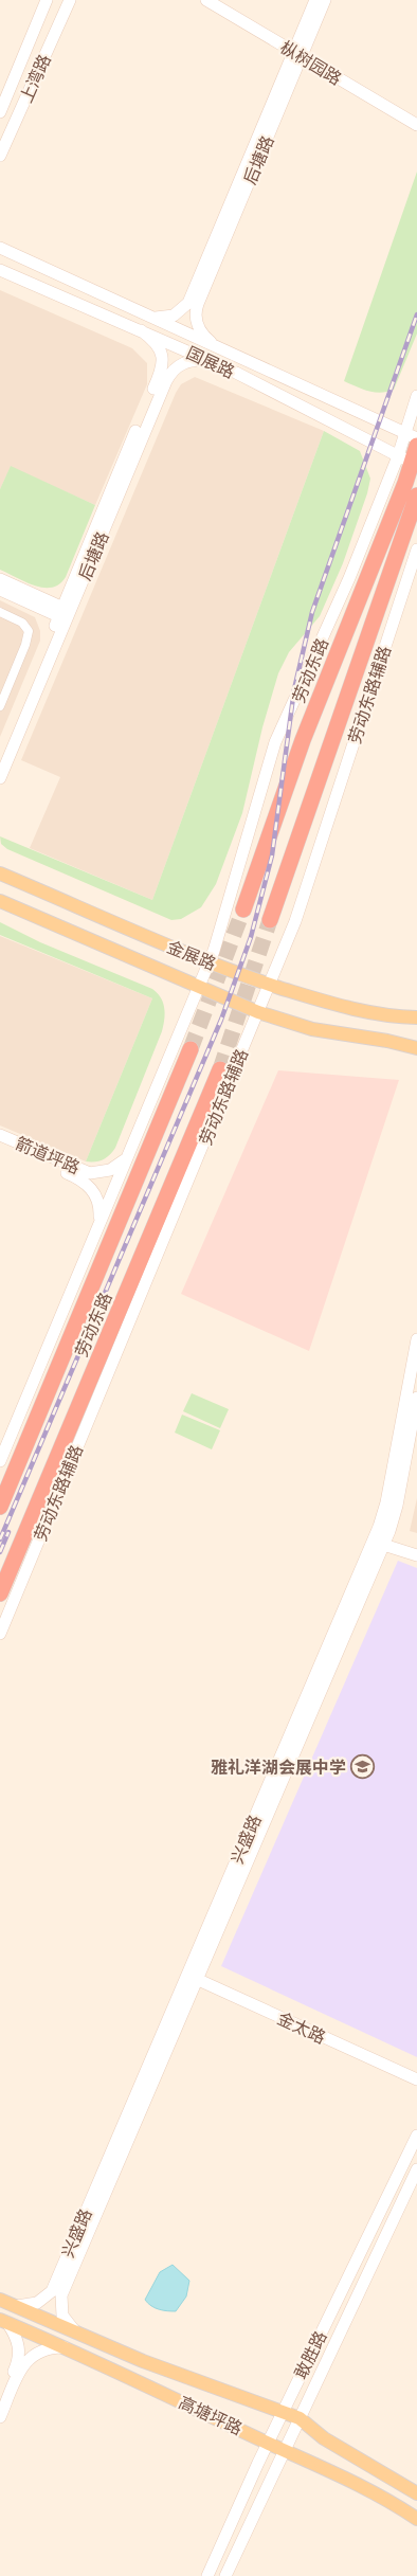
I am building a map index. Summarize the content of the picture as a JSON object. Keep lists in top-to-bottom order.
{
  "streets": {
    "highway": ["劳动东路"],
    "main road": ["金展路", "高塘坪路"],
    "street": [
      "枞树园路",
      "上湾路",
      "后塘路",
      "国展路",
      "劳动东路辅路",
      "箭道坪路",
      "兴盛路",
      "金太路",
      "敢胜路"
    ]
  },
  "crossings": [
    ["枞树园路", "后塘路"],
    ["后塘路", "国展路"],
    ["国展路", "劳动东路"],
    ["劳动东路辅路", "金展路"],
    ["兴盛路", "金太路"],
    ["兴盛路", "高塘坪路"],
    ["敢胜路", "高塘坪路"]
  ],
  "places": {
    "school or university": ["雅礼洋湖会展中学"]
  }
}
